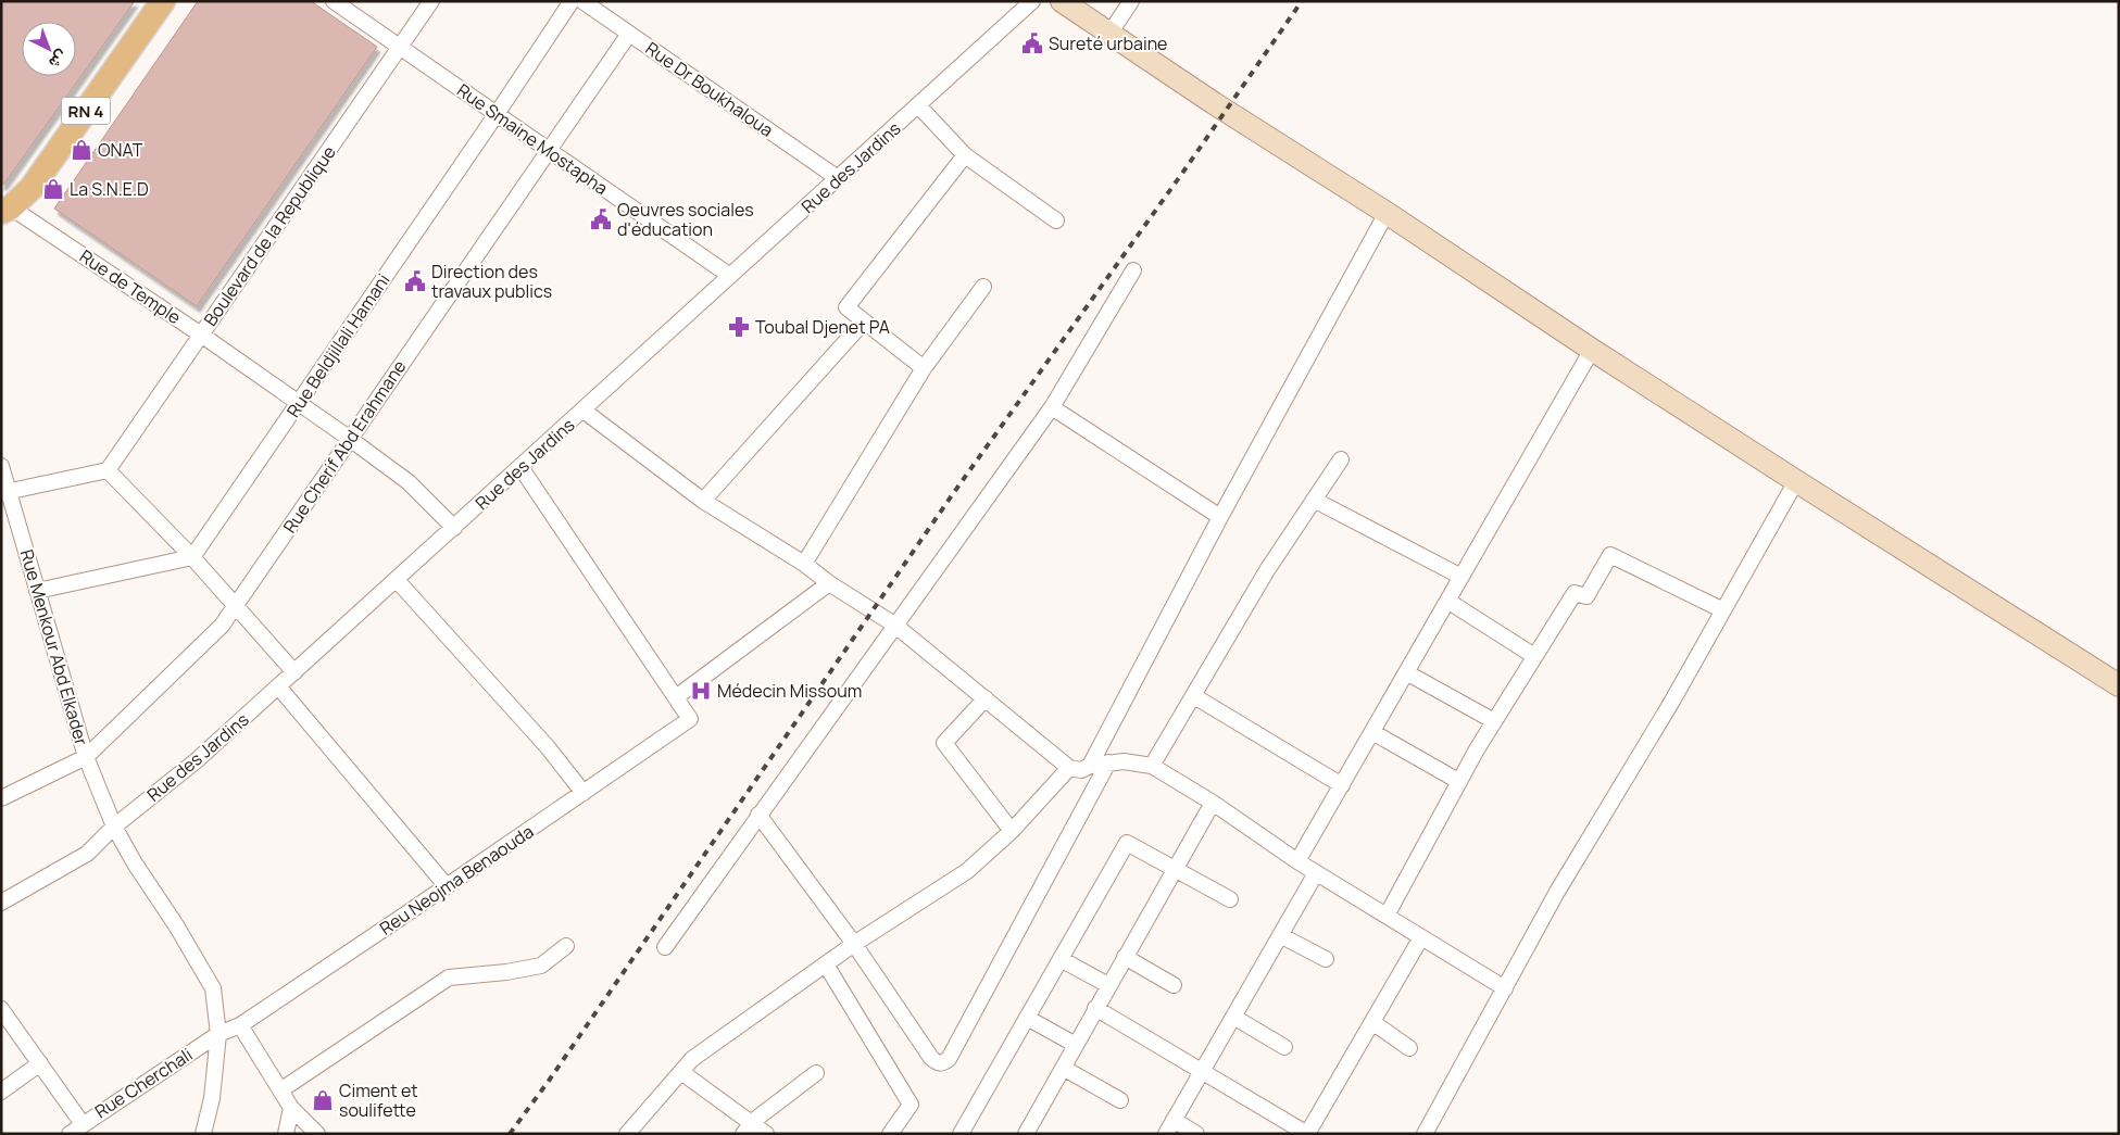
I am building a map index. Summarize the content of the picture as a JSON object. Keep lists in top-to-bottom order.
{
  "streets": {
    "main road": ["RN 4"],
    "street": [
      "Rue Dr Boukhaloua",
      "Rue Smaine Mostapha",
      "Rue des Jardins",
      "Boulevard de la Republique",
      "Rue de Temple",
      "Rue Beldjillali Hamani",
      "Rue Cherif Abd Erahmane",
      "Rue Menkour Abd Elkader",
      "Reu Neojma Benaouda",
      "Rue Cherchali"
    ]
  },
  "crossings": [
    ["Rue Dr Boukhaloua", "Rue des Jardins"],
    ["Rue Dr Boukhaloua", "Rue Cherif Abd Erahmane"],
    ["RN 4", "Rue de Temple"],
    ["Rue Smaine Mostapha", "Rue des Jardins"],
    ["Rue Smaine Mostapha", "Boulevard de la Republique"],
    ["Rue Smaine Mostapha", "Rue Beldjillali Hamani"],
    ["Rue Smaine Mostapha", "Rue Cherif Abd Erahmane"],
    ["Rue des Jardins", "Rue de Temple"],
    ["Rue des Jardins", "Rue Menkour Abd Elkader"],
    ["Boulevard de la Republique", "Rue de Temple"],
    ["Rue de Temple", "Rue Beldjillali Hamani"],
    ["Rue de Temple", "Rue Cherif Abd Erahmane"],
    ["Rue Cherif Abd Erahmane", "Rue Menkour Abd Elkader"],
    ["Rue Menkour Abd Elkader", "Reu Neojma Benaouda"],
    ["Rue Menkour Abd Elkader", "Rue Cherchali"],
    ["Reu Neojma Benaouda", "Rue Cherchali"]
  ],
  "places": {
    "public building": ["Sureté urbaine", "Oeuvres sociales d'éducation", "Direction des travaux publics"],
    "shop": ["ONAT", "La S.N.E.D", "Ciment et soulifette"],
    "pharmacy": ["Toubal Djenet PA"],
    "hospital": ["Médecin Missoum"]
  },
  "north": "bottom right"
}
